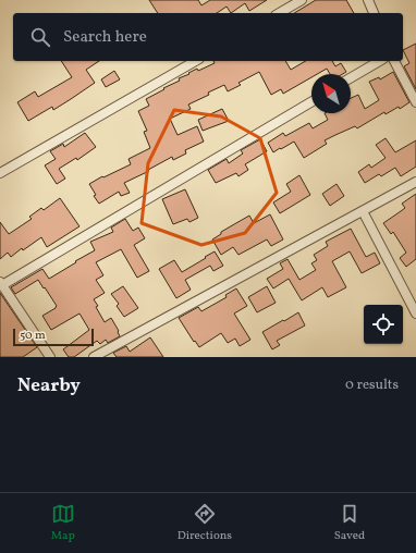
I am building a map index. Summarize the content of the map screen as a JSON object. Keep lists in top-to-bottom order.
{
  "scale_bar": "50 m",
  "north": "top left",
  "page": {
    "search": "Search here",
    "scale": "50 m",
    "heading": ["Nearby", "0 results"],
    "nav": ["Map", "Directions", "Saved"]
  }
}
